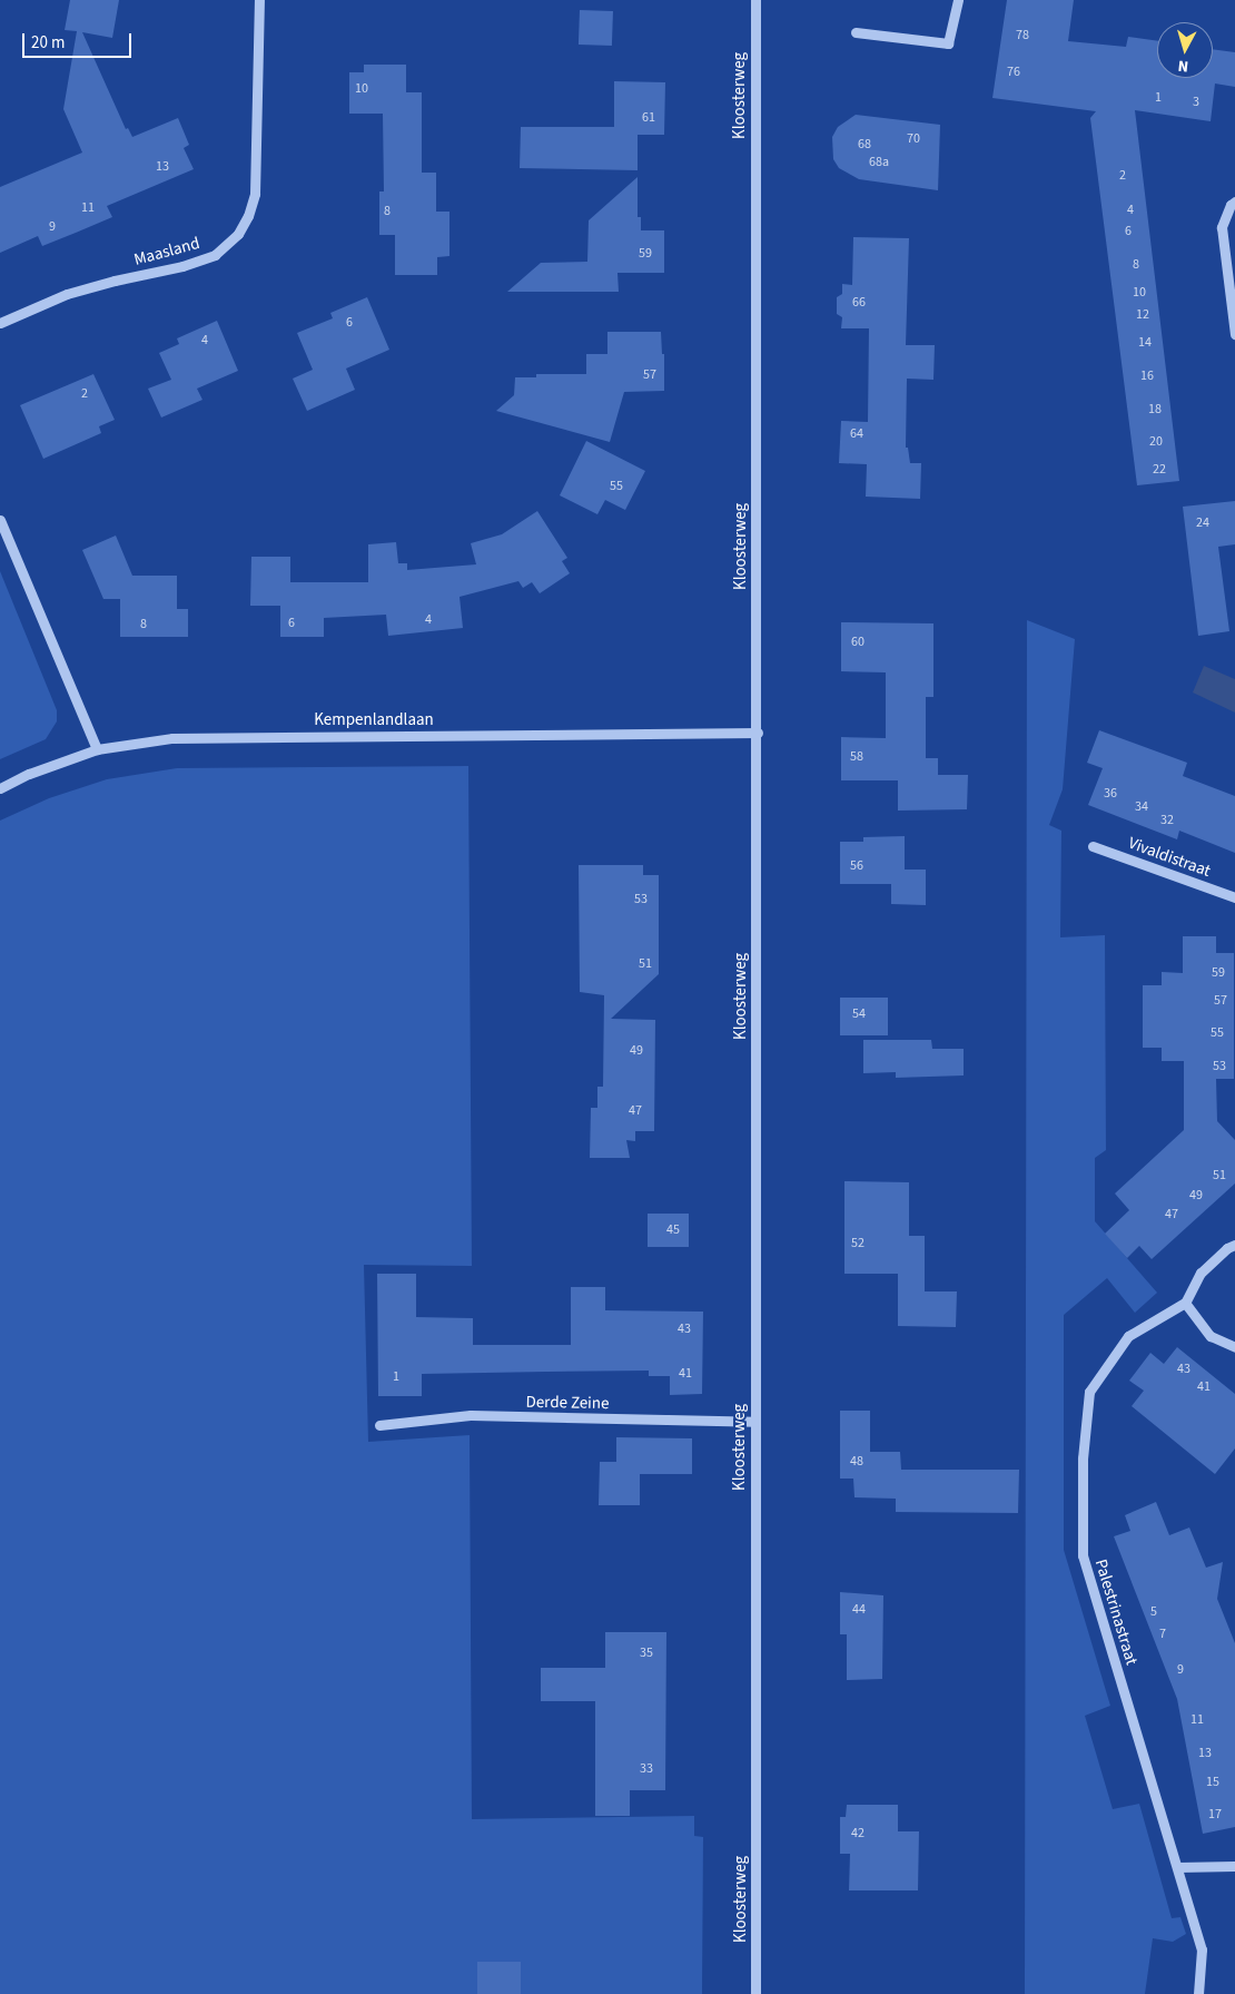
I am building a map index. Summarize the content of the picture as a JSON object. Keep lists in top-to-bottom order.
{
  "streets": {
    "street": [
      "Kloosterweg",
      "Maasland",
      "Kempenlandlaan",
      "Vivaldistraat",
      "Derde Zeine",
      "Palestrinastraat"
    ]
  },
  "crossings": [
    ["Kloosterweg", "Kempenlandlaan"],
    ["Kloosterweg", "Derde Zeine"]
  ],
  "house_numbers": [
    "78",
    "76",
    "10",
    "1",
    "3",
    "61",
    "70",
    "68",
    "68a",
    "13",
    "2",
    "11",
    "4",
    "8",
    "9",
    "6",
    "59",
    "8",
    "10",
    "66",
    "12",
    "6",
    "4",
    "14",
    "57",
    "16",
    "2",
    "18",
    "64",
    "20",
    "22",
    "55",
    "24",
    "4",
    "6",
    "8",
    "60",
    "58",
    "36",
    "34",
    "32",
    "56",
    "53",
    "51",
    "59",
    "57",
    "54",
    "55",
    "49",
    "53",
    "47",
    "51",
    "49",
    "47",
    "45",
    "52",
    "43",
    "43",
    "41",
    "1",
    "41",
    "48",
    "44",
    "5",
    "7",
    "35",
    "9",
    "11",
    "13",
    "33",
    "15",
    "17",
    "42"
  ],
  "scale_bar": "20 m",
  "north": "bottom"
}
